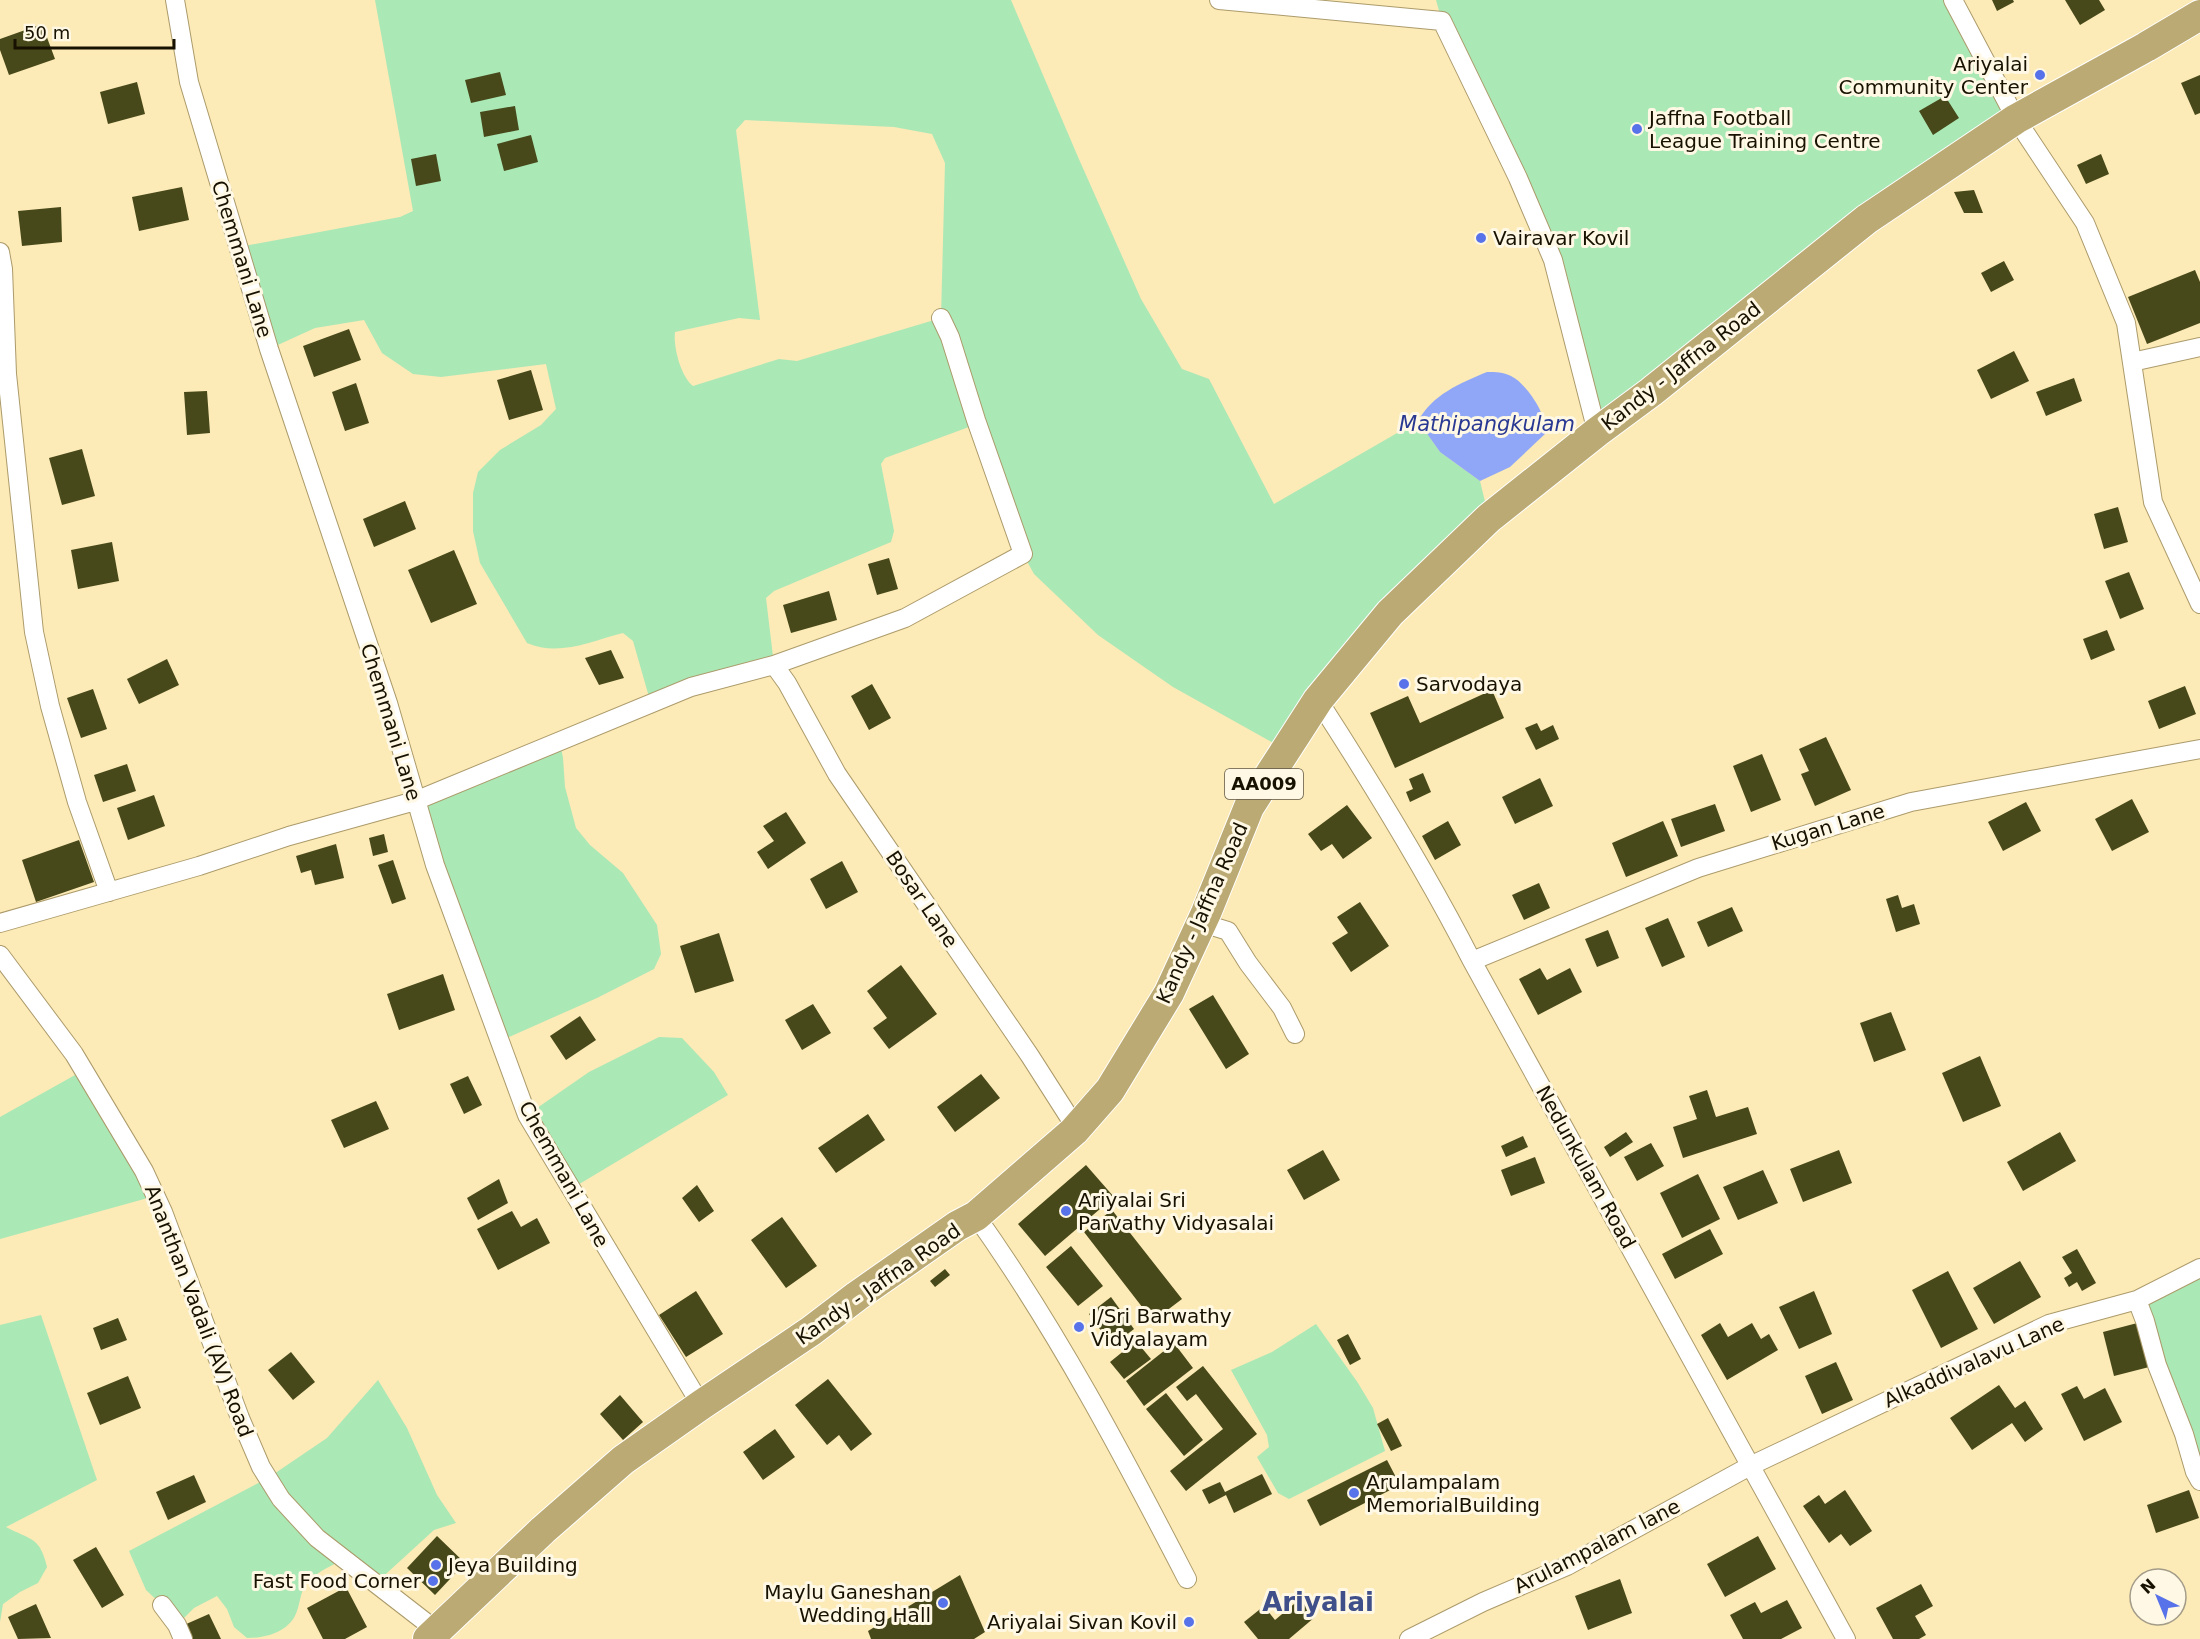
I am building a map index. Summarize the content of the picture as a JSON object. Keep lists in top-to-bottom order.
{
  "streets": {
    "highway": ["Kandy - Jaffna Road", "AA009"],
    "street": [
      "Chemmani Lane",
      "Kugan Lane",
      "Bosar Lane",
      "Nedunkulam Road",
      "Ananthan Vadali (AV) Road",
      "Alkaddivalavu Lane",
      "Arulampalam lane"
    ]
  },
  "crossings": [
    ["Chemmani Lane", "Kandy - Jaffna Road"],
    ["Kandy - Jaffna Road", "Bosar Lane"],
    ["Kandy - Jaffna Road", "Nedunkulam Road"],
    ["Kandy - Jaffna Road", "Ananthan Vadali (AV) Road"],
    ["Kugan Lane", "Nedunkulam Road"],
    ["Nedunkulam Road", "Alkaddivalavu Lane"],
    ["Nedunkulam Road", "Arulampalam lane"],
    ["Alkaddivalavu Lane", "Arulampalam lane"]
  ],
  "districts": ["Ariyalai"],
  "water": ["Mathipangkulam"],
  "places": [
    "Ariyalai Community Center",
    "Jaffna Football League Training Centre",
    "Vairavar Kovil",
    "Sarvodaya",
    "Ariyalai Sri Parvathy Vidyasalai",
    "J/Sri Barwathy Vidyalayam",
    "Arulampalam MemorialBuilding",
    "Jeya Building",
    "Fast Food Corner",
    "Maylu Ganeshan Wedding Hall",
    "Ariyalai Sivan Kovil"
  ],
  "scale_bar": "50 m",
  "north": "top left"
}
